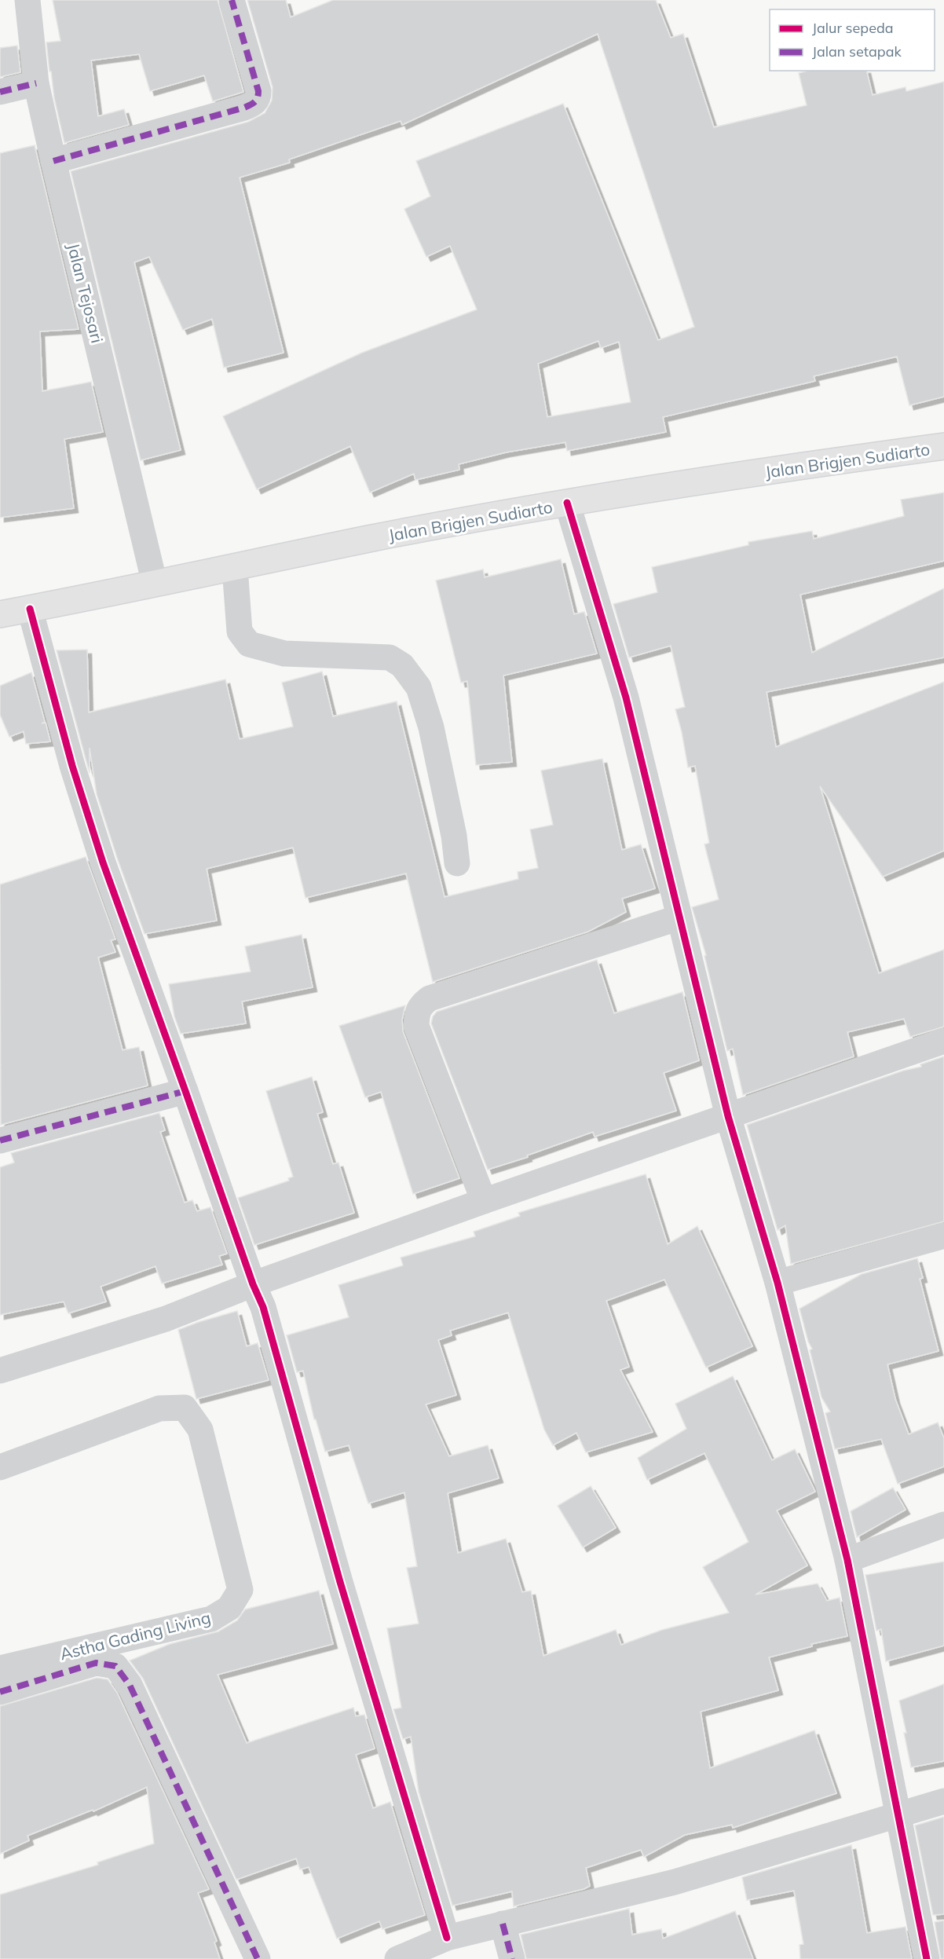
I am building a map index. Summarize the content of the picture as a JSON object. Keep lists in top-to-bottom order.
{
  "streets": {
    "main road": ["Jalan Brigjen Sudiarto"],
    "street": ["Jalan Tejosari", "Astha Gading Living"]
  },
  "crossings": [
    ["Jalan Tejosari", "Jalan Brigjen Sudiarto"]
  ],
  "legend": ["Jalur sepeda", "Jalan setapak"]
}
